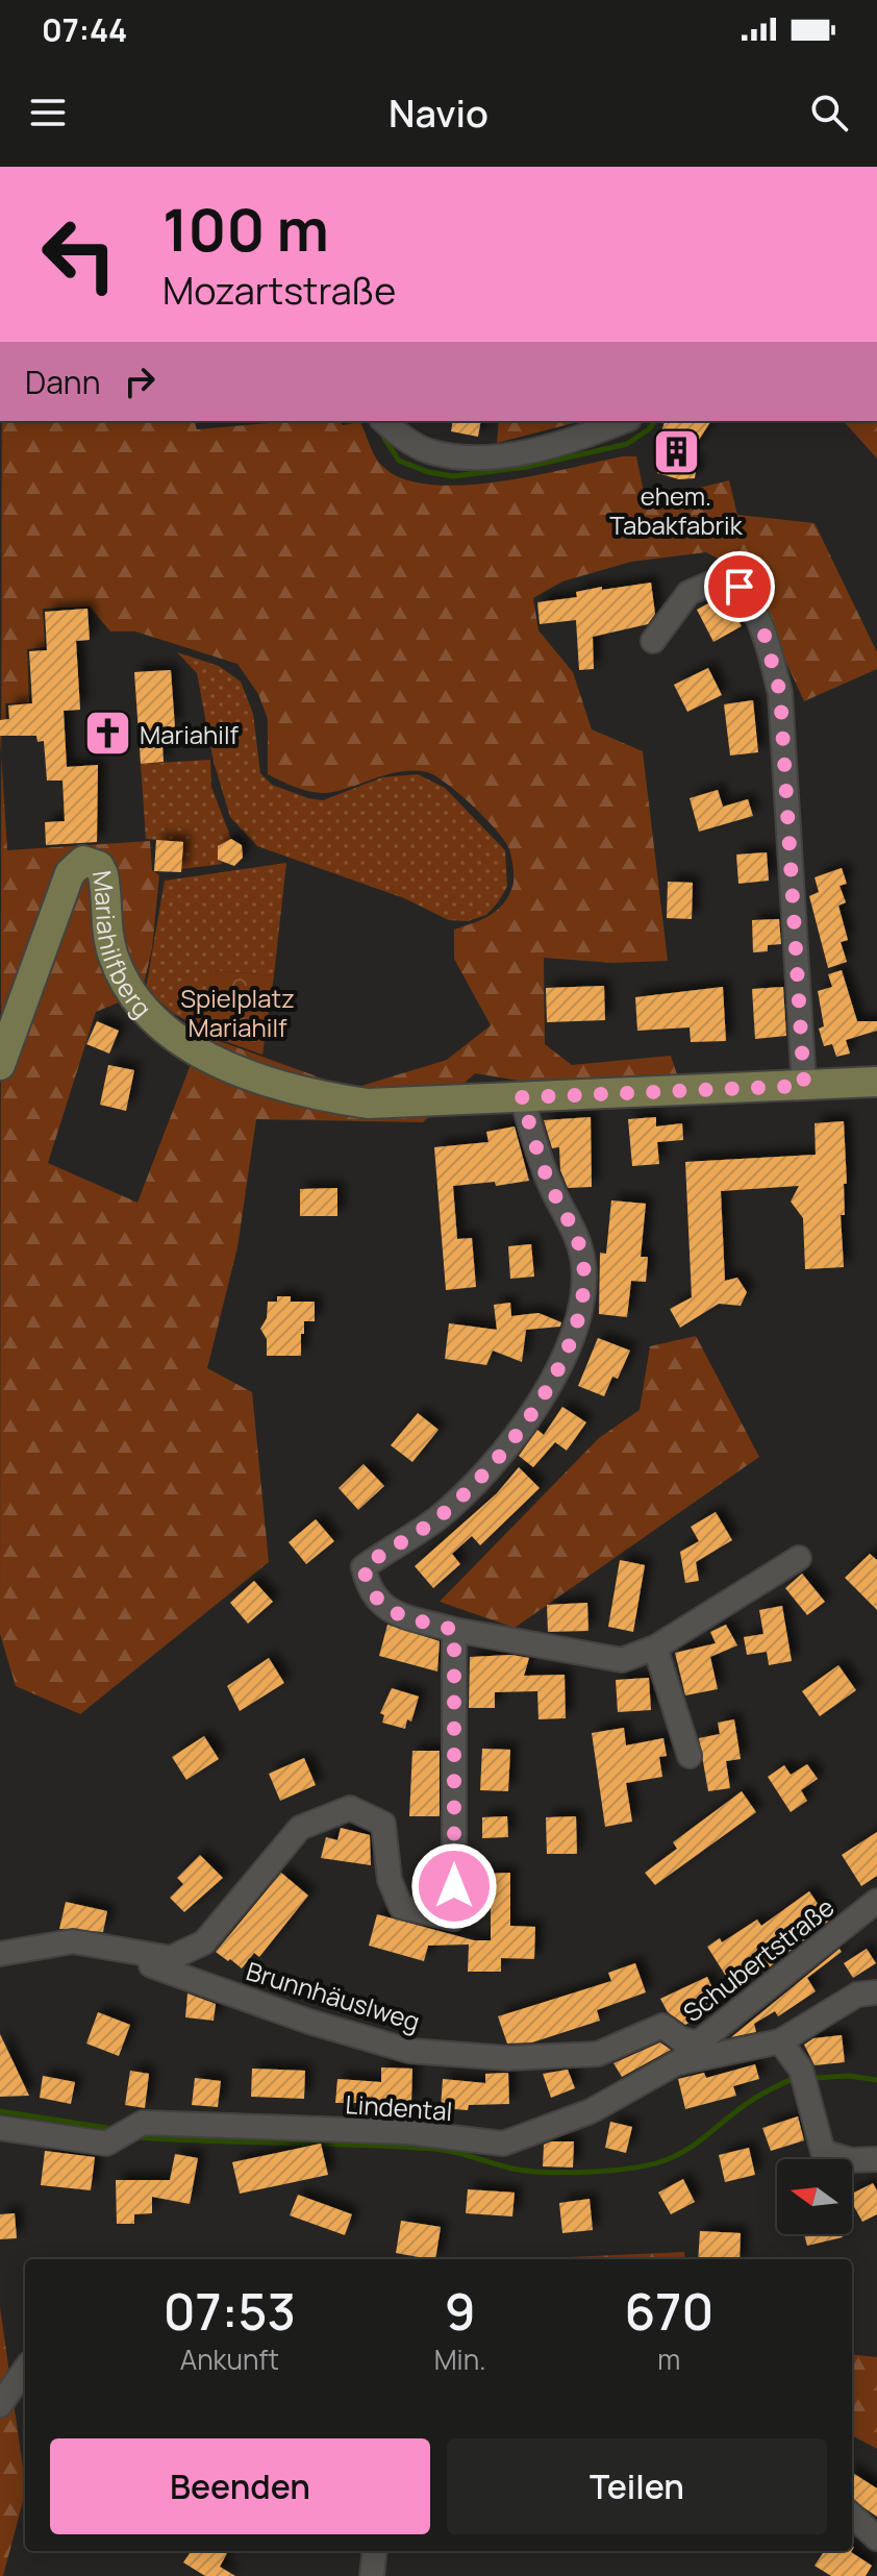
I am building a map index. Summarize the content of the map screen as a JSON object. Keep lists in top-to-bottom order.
{
  "streets": {
    "main road": ["Mariahilfberg"],
    "street": ["Schubertstraße", "Brunnhäuslweg", "Lindental"]
  },
  "crossings": [
    ["Schubertstraße", "Brunnhäuslweg"],
    ["Schubertstraße", "Lindental"]
  ],
  "parks": ["Spielplatz Mariahilf"],
  "places": {
    "building": ["ehem. Tabakfabrik"],
    "church": ["Mariahilf"]
  },
  "north": "left",
  "page": {
    "status": "07:44",
    "header": "Navio",
    "turn": ["100 m", "Mozartstraße"],
    "then": "Dann",
    "eta": [
      "07:53",
      "Ankunft",
      "9",
      "Min.",
      "670",
      "m"
    ],
    "buttons": ["Beenden", "Teilen"]
  }
}
